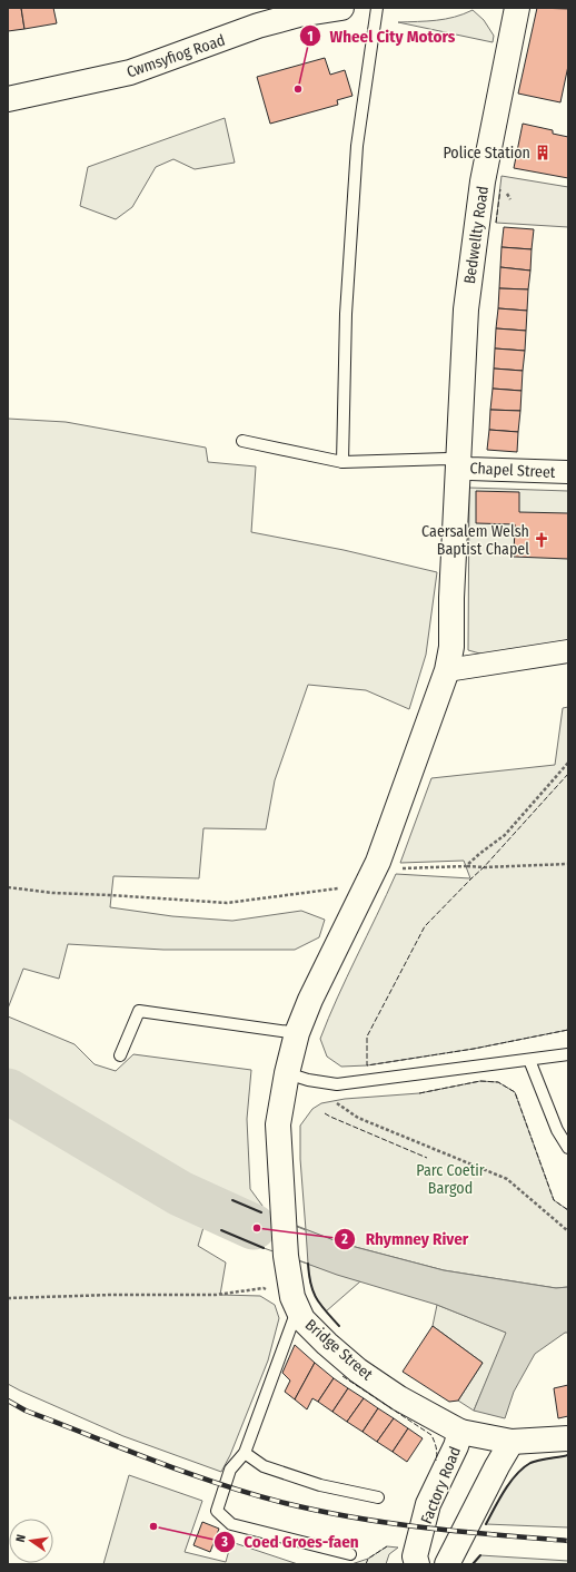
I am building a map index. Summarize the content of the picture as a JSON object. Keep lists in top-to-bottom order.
{
  "streets": {
    "street": [
      "Cwmsyfiog Road",
      "Bedwellty Road",
      "Chapel Street",
      "Bridge Street",
      "Factory Road"
    ]
  },
  "crossings": [
    ["Bedwellty Road", "Chapel Street"],
    ["Bedwellty Road", "Bridge Street"],
    ["Bridge Street", "Factory Road"]
  ],
  "parks": ["Parc Coetir Bargod"],
  "places": {
    "other": ["Wheel City Motors", "Rhymney River", "Coed Groes-faen"],
    "building": ["Police Station"],
    "church": ["Caersalem Welsh Baptist Chapel"]
  },
  "north": "left"
}
